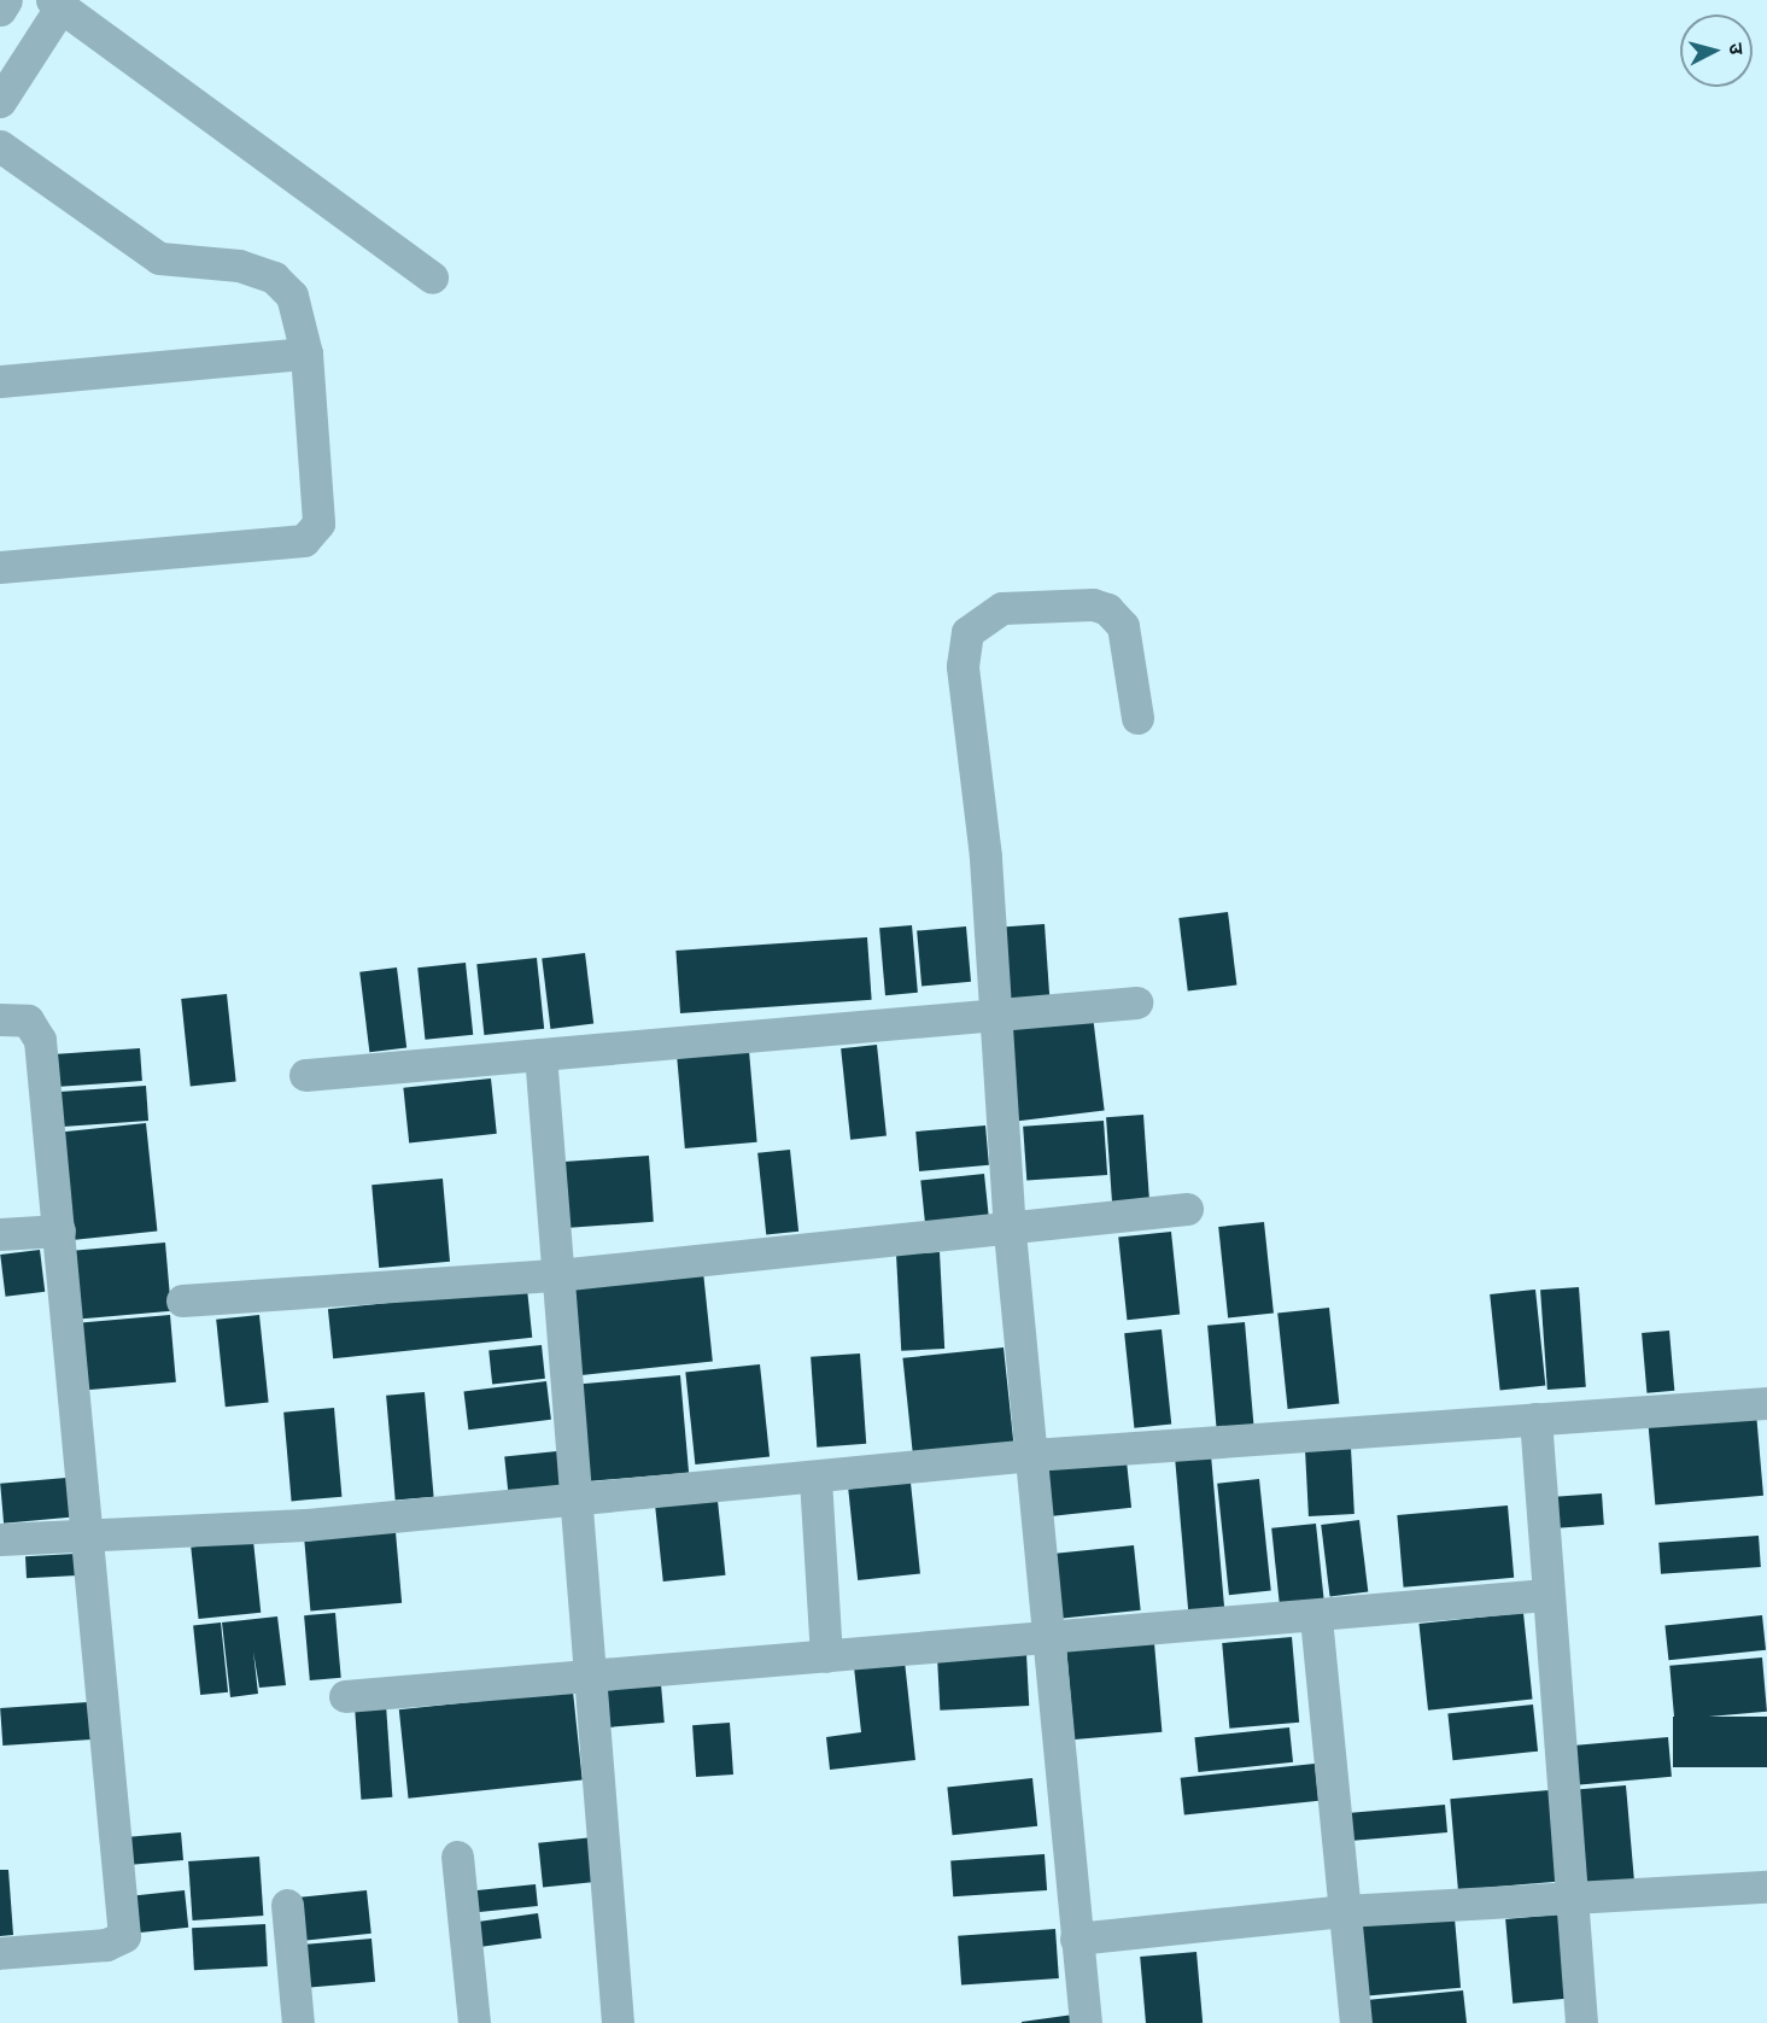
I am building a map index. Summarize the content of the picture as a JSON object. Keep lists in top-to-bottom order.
{
  "north": "right"
}
